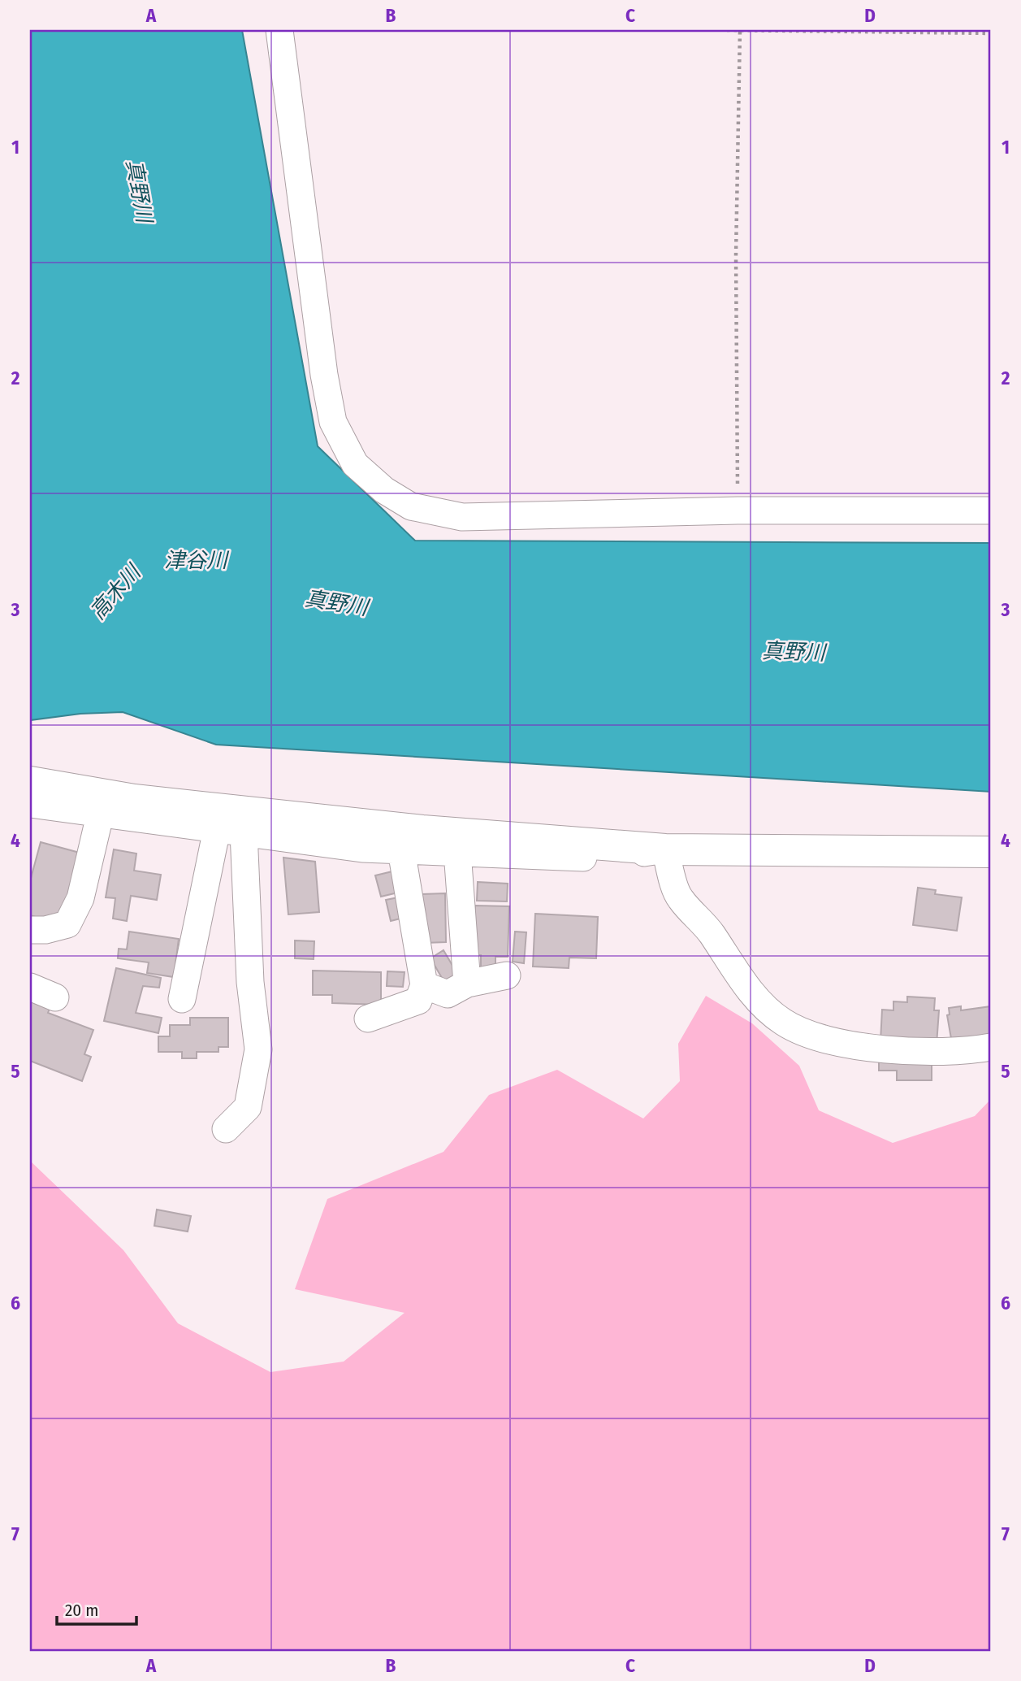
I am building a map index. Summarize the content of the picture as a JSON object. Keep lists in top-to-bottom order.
{
  "water": ["真野川", "津谷川", "高木川"],
  "scale_bar": "20 m",
  "grid": {
    "columns": [
      "A",
      "B",
      "C",
      "D"
    ],
    "rows": [
      "1",
      "2",
      "3",
      "4",
      "5",
      "6",
      "7"
    ]
  }
}
